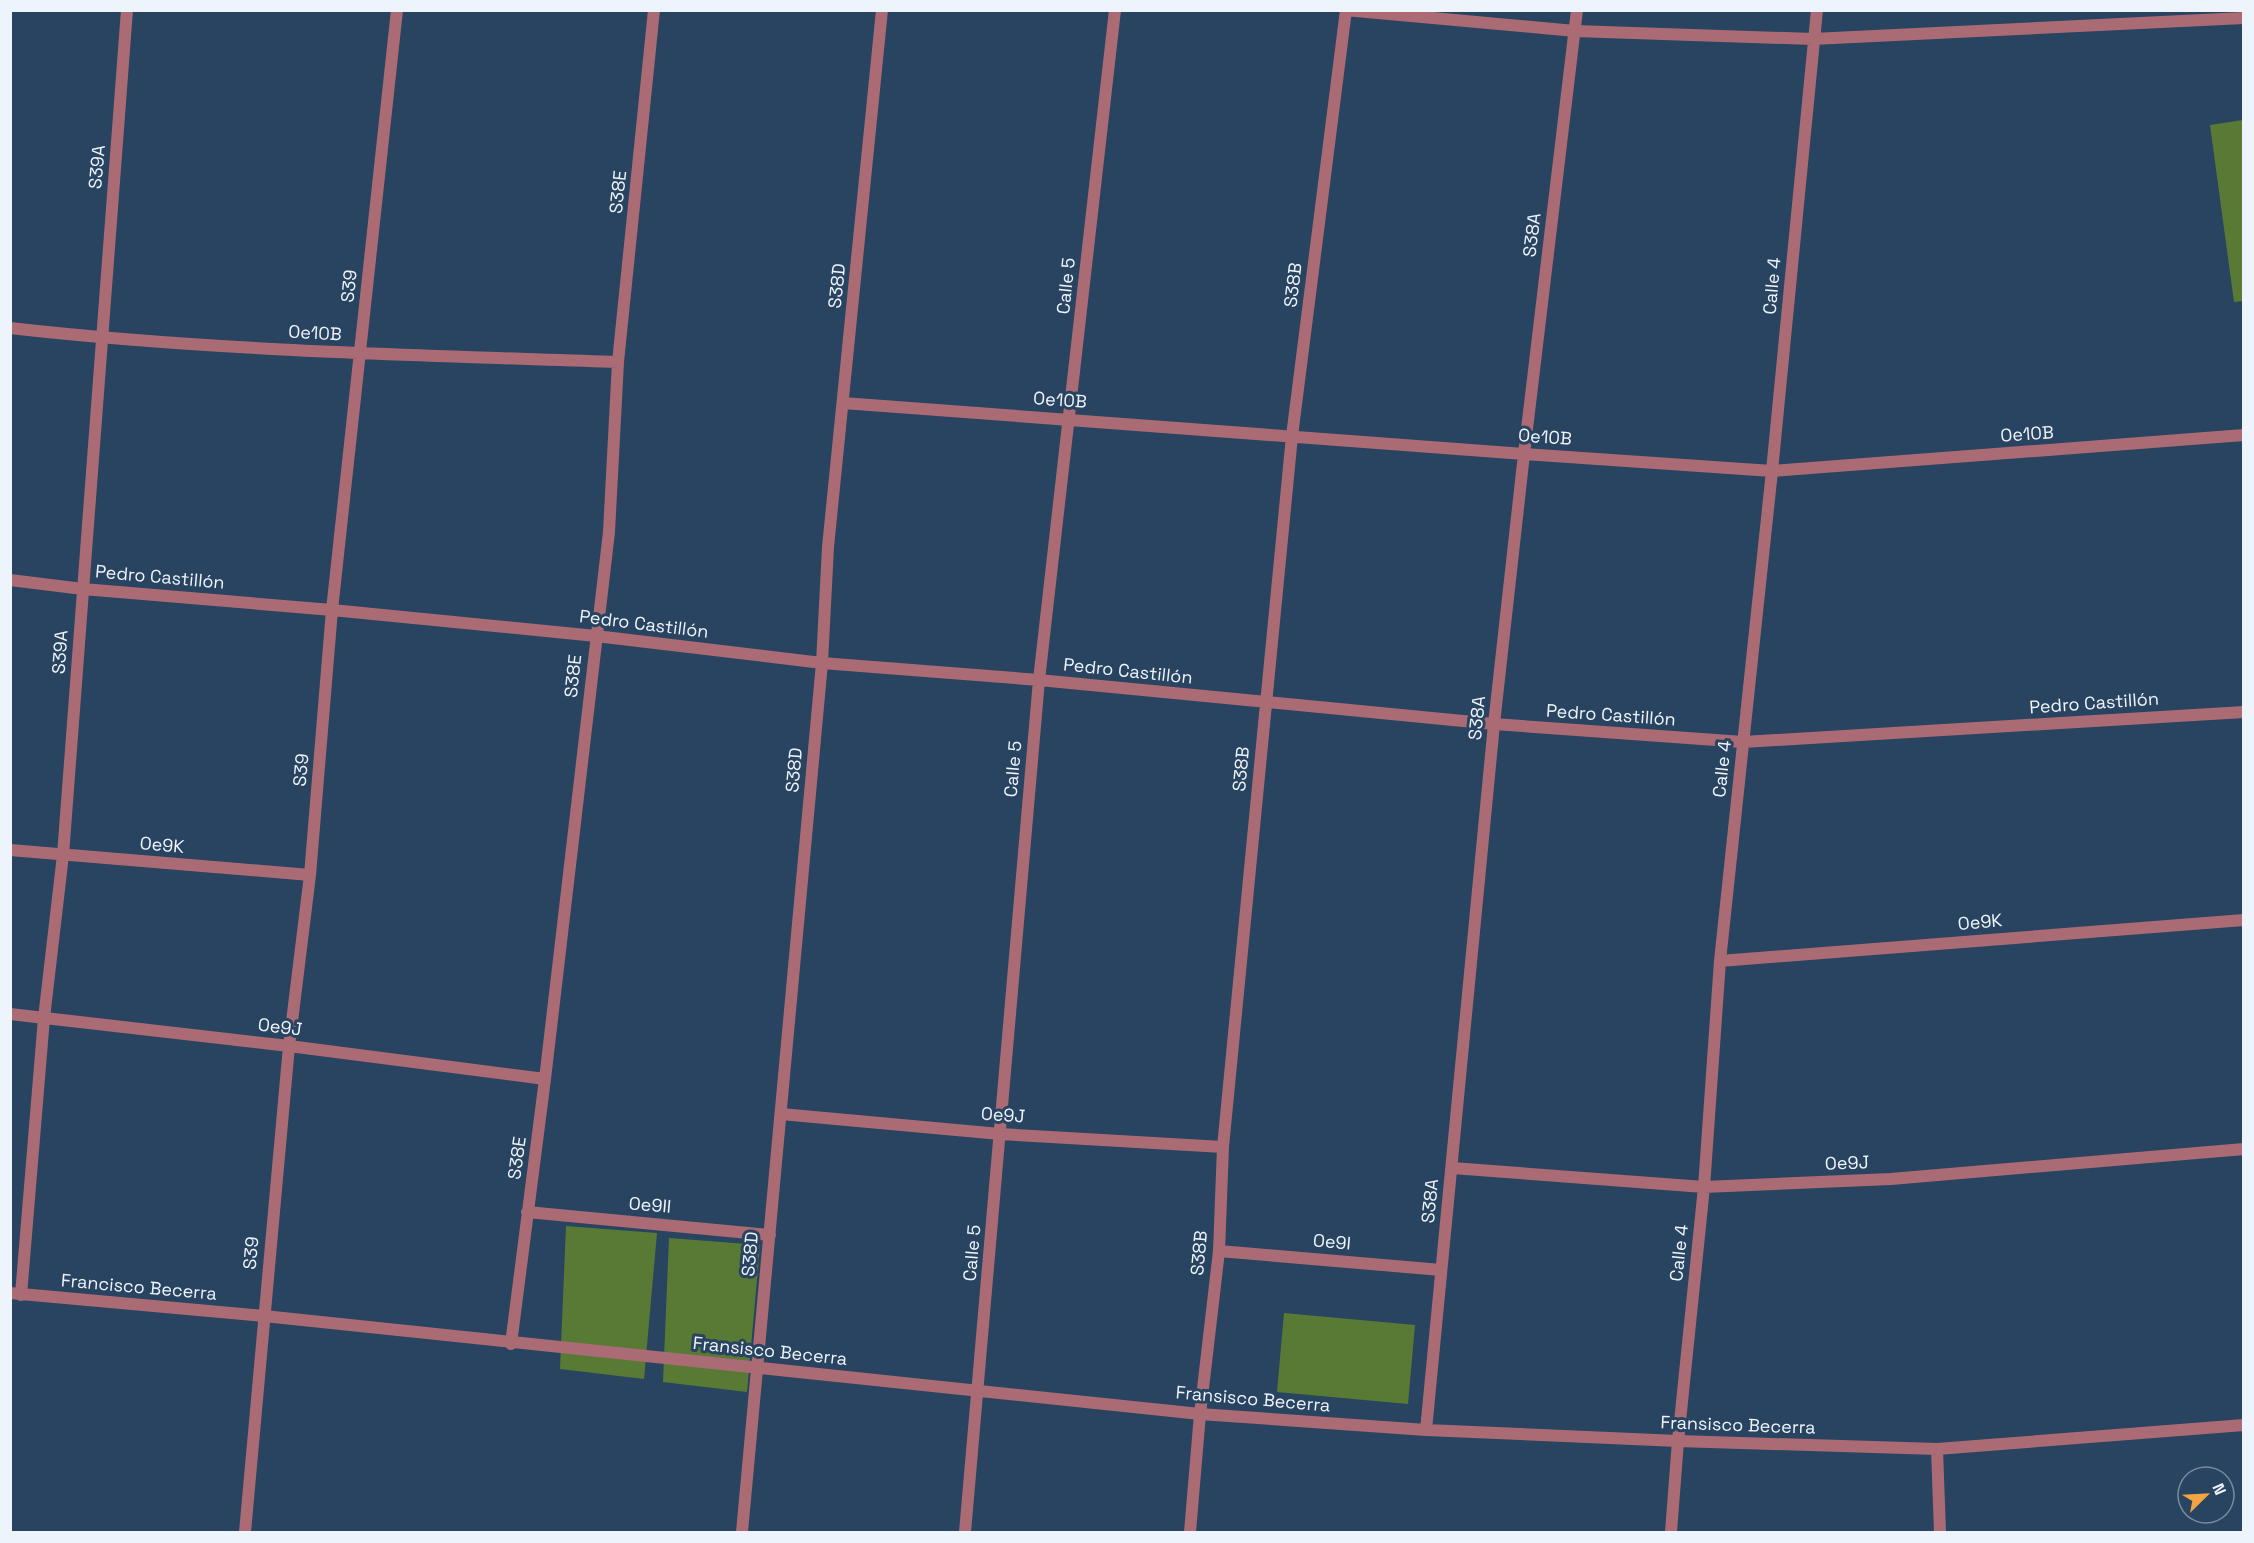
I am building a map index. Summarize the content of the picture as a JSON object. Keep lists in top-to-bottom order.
{
  "streets": {
    "street": [
      "S39A",
      "S38E",
      "S38A",
      "S38B",
      "S39",
      "S38D",
      "Calle 5",
      "Calle 4",
      "Oe10B",
      "Pedro Castillón",
      "Oe9K",
      "Oe9J",
      "Oe9II",
      "Oe9I",
      "Francisco Becerra",
      "Fransisco Becerra"
    ]
  },
  "crossings": [
    ["S39A", "Oe10B"],
    ["S39A", "Pedro Castillón"],
    ["S39A", "Oe9K"],
    ["S39A", "Oe9J"],
    ["S39A", "Francisco Becerra"],
    ["S38E", "Oe10B"],
    ["S38E", "Pedro Castillón"],
    ["S38E", "Oe9J"],
    ["S38E", "Oe9II"],
    ["S38E", "Fransisco Becerra"],
    ["S38A", "Oe10B"],
    ["S38A", "Pedro Castillón"],
    ["S38A", "Oe9J"],
    ["S38A", "Oe9I"],
    ["S38A", "Fransisco Becerra"],
    ["S38B", "Oe10B"],
    ["S38B", "Pedro Castillón"],
    ["S38B", "Oe9J"],
    ["S38B", "Oe9I"],
    ["S38B", "Fransisco Becerra"],
    ["S39", "Oe10B"],
    ["S39", "Pedro Castillón"],
    ["S39", "Oe9K"],
    ["S39", "Oe9J"],
    ["S39", "Francisco Becerra"],
    ["S39", "Fransisco Becerra"],
    ["S38D", "Oe10B"],
    ["S38D", "Pedro Castillón"],
    ["S38D", "Oe9J"],
    ["S38D", "Oe9II"],
    ["S38D", "Fransisco Becerra"],
    ["Calle 5", "Oe10B"],
    ["Calle 5", "Pedro Castillón"],
    ["Calle 5", "Oe9J"],
    ["Calle 5", "Fransisco Becerra"],
    ["Calle 4", "Oe10B"],
    ["Calle 4", "Pedro Castillón"],
    ["Calle 4", "Oe9K"],
    ["Calle 4", "Oe9J"],
    ["Calle 4", "Fransisco Becerra"],
    ["Francisco Becerra", "Fransisco Becerra"]
  ],
  "north": "top right"
}
